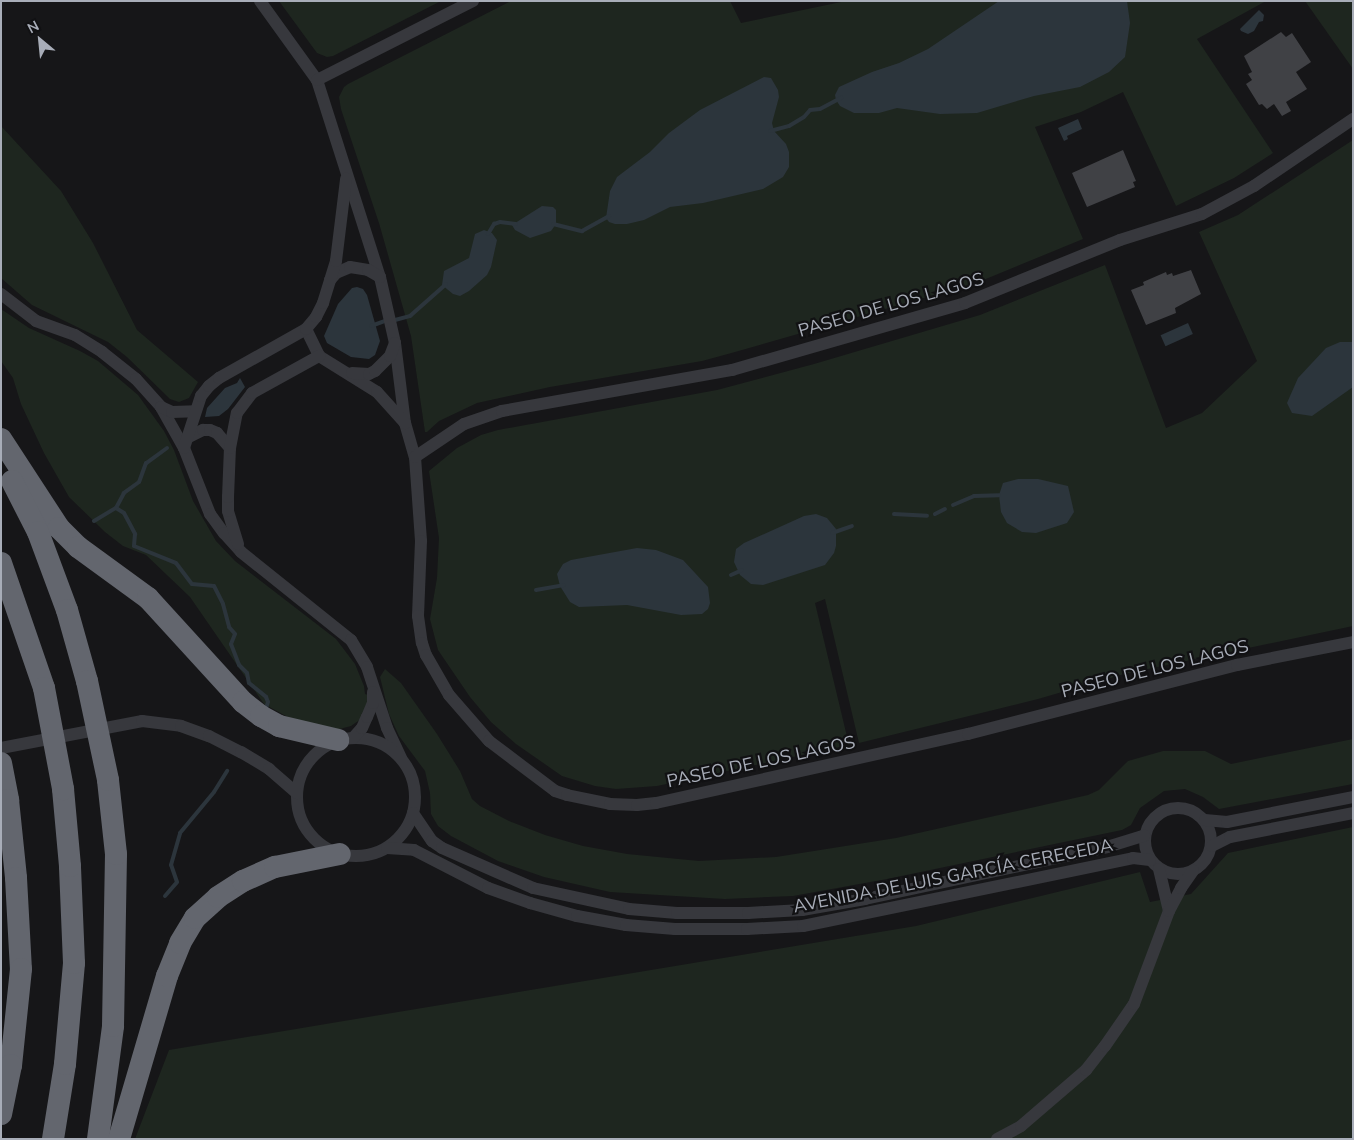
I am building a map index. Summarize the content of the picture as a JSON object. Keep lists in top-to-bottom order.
{
  "streets": {
    "street": ["PASEO DE LOS LAGOS", "AVENIDA DE LUIS GARCÍA CERECEDA"]
  },
  "north": "top left"
}
